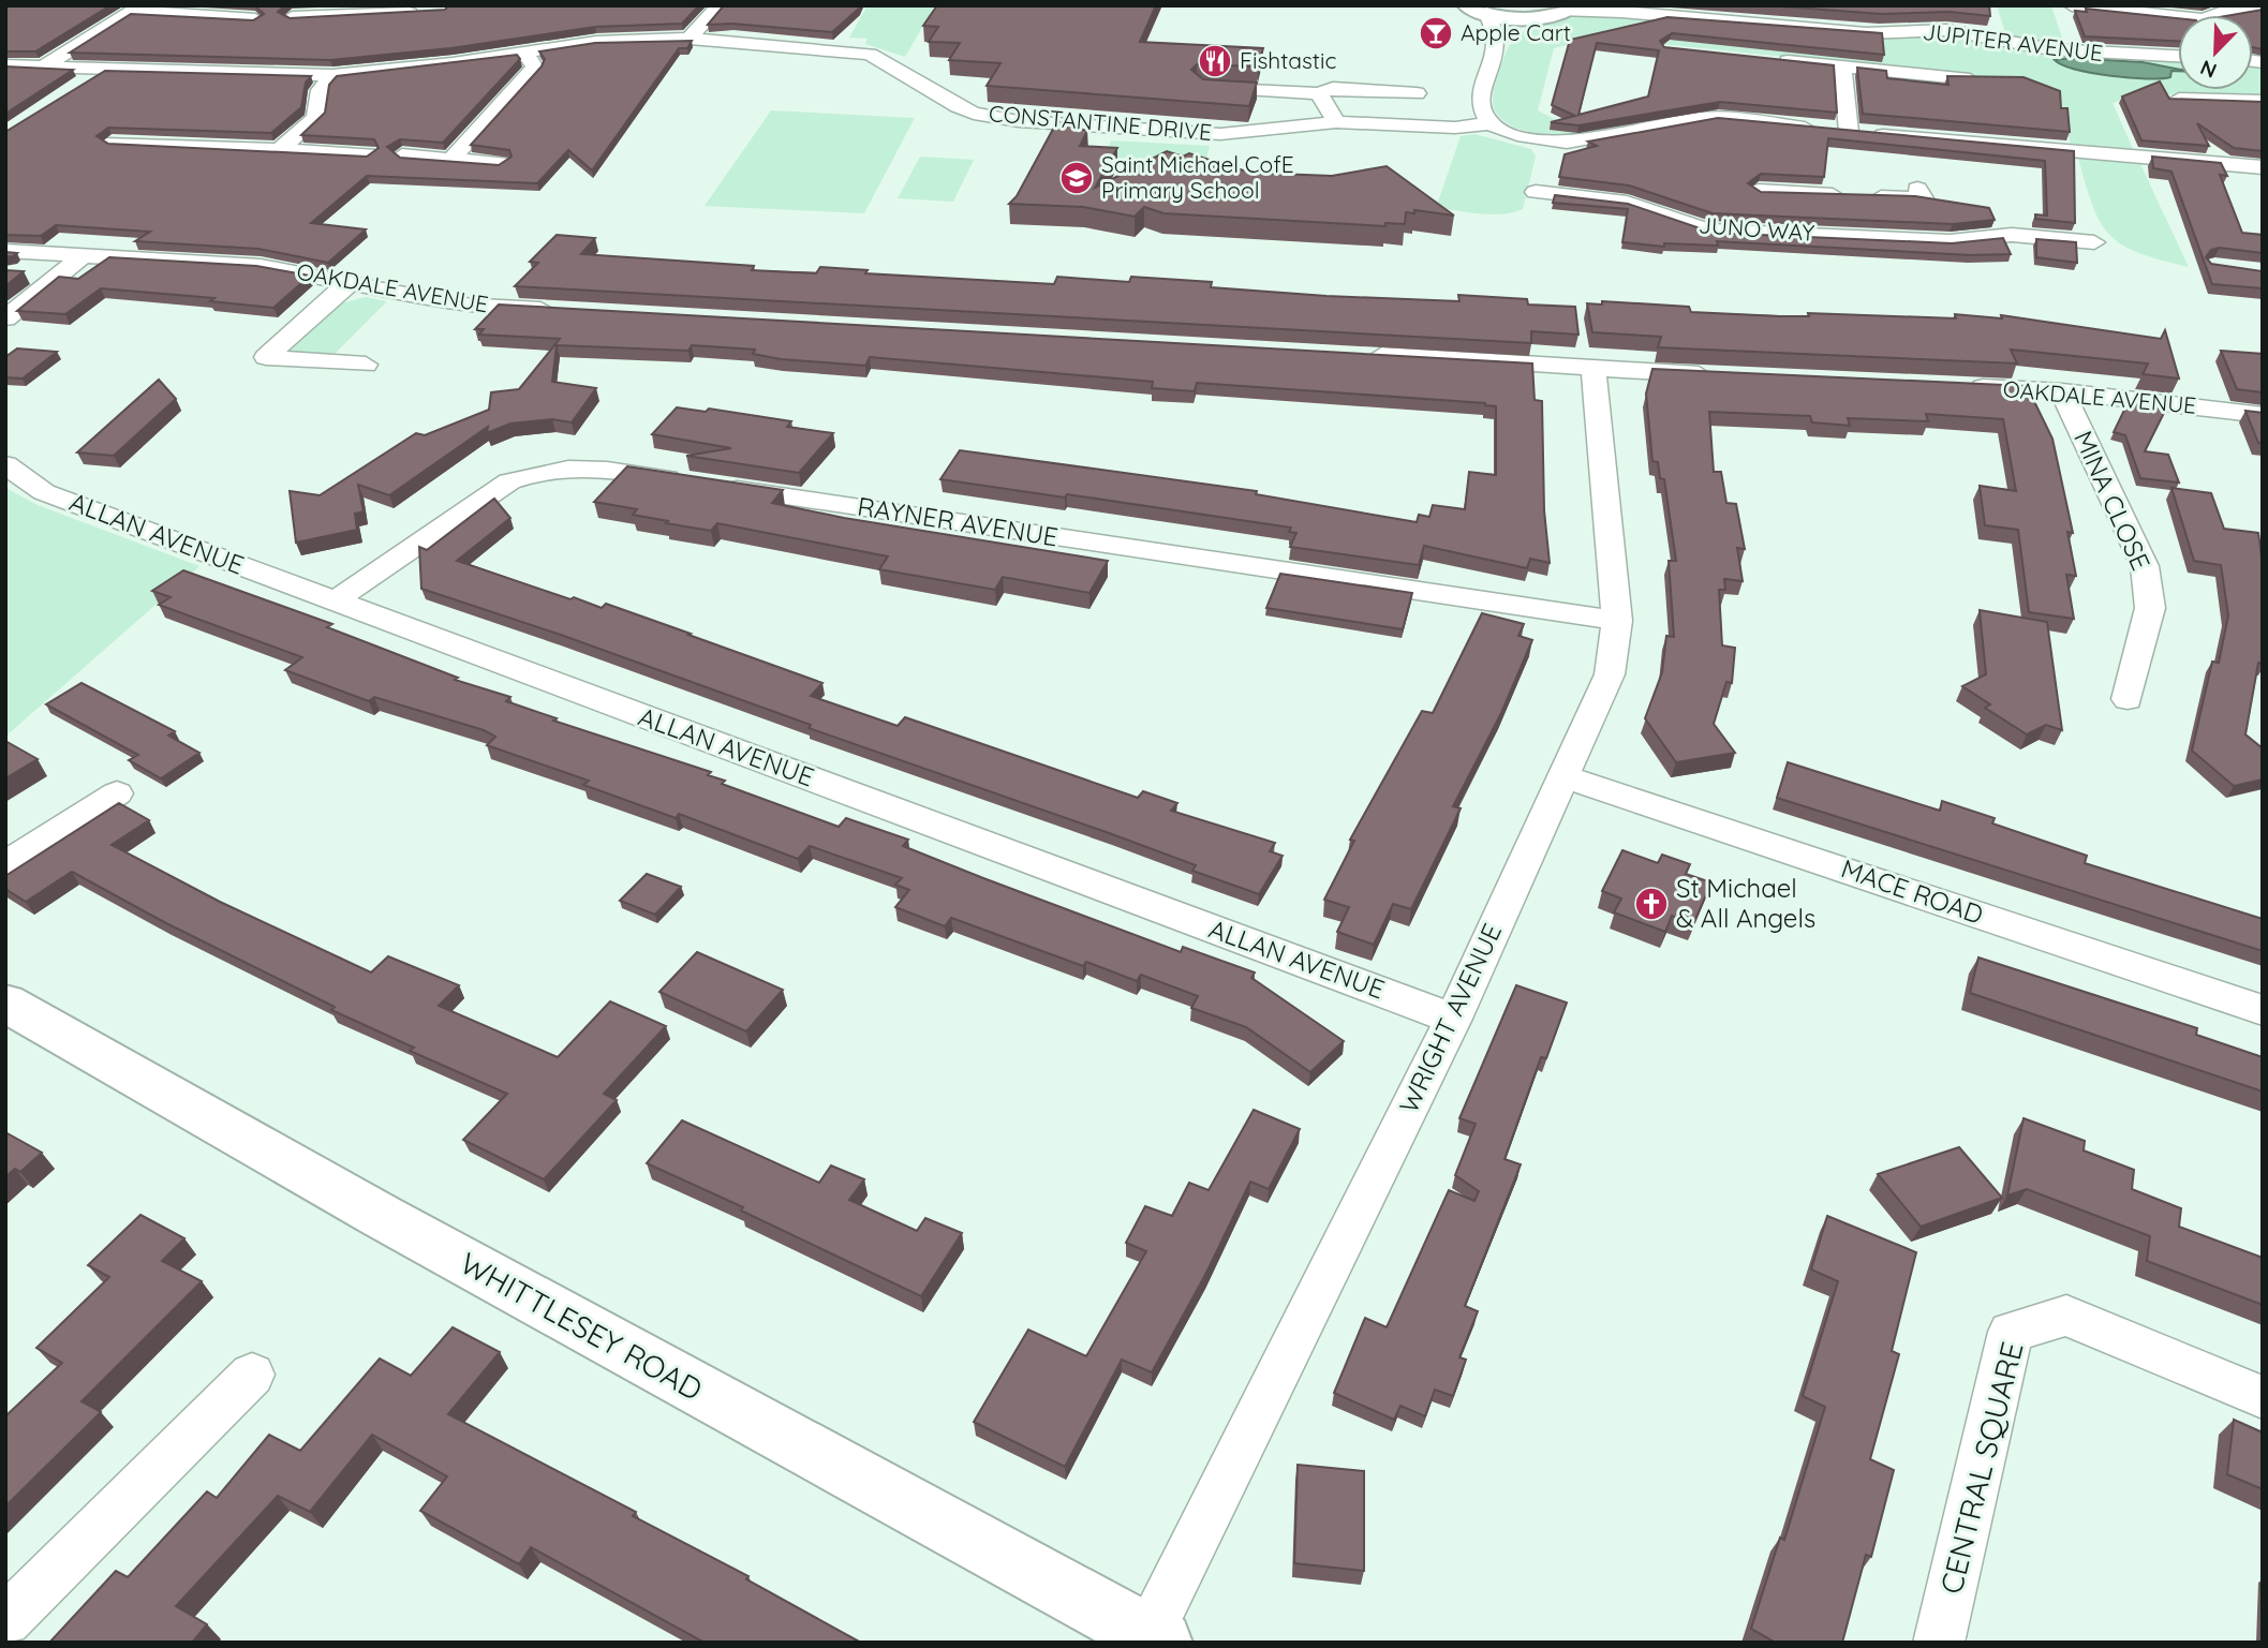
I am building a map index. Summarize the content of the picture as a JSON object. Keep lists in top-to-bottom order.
{
  "streets": {
    "main road": ["WHITTLESEY ROAD"],
    "street": [
      "JUPITER AVENUE",
      "CONSTANTINE DRIVE",
      "JUNO WAY",
      "OAKDALE AVENUE",
      "MINA CLOSE",
      "RAYNER AVENUE",
      "ALLAN AVENUE",
      "MACE ROAD",
      "WRIGHT AVENUE",
      "CENTRAL SQUARE"
    ]
  },
  "crossings": [
    ["OAKDALE AVENUE", "MINA CLOSE"],
    ["RAYNER AVENUE", "ALLAN AVENUE"],
    ["RAYNER AVENUE", "WRIGHT AVENUE"],
    ["ALLAN AVENUE", "WRIGHT AVENUE"],
    ["MACE ROAD", "WRIGHT AVENUE"],
    ["WRIGHT AVENUE", "WHITTLESEY ROAD"]
  ],
  "places": {
    "bar": ["Apple Cart"],
    "restaurant": ["Fishtastic"],
    "school or university": ["Saint Michael CofE Primary School"],
    "church": ["St Michael & All Angels"]
  },
  "north": "bottom left"
}
